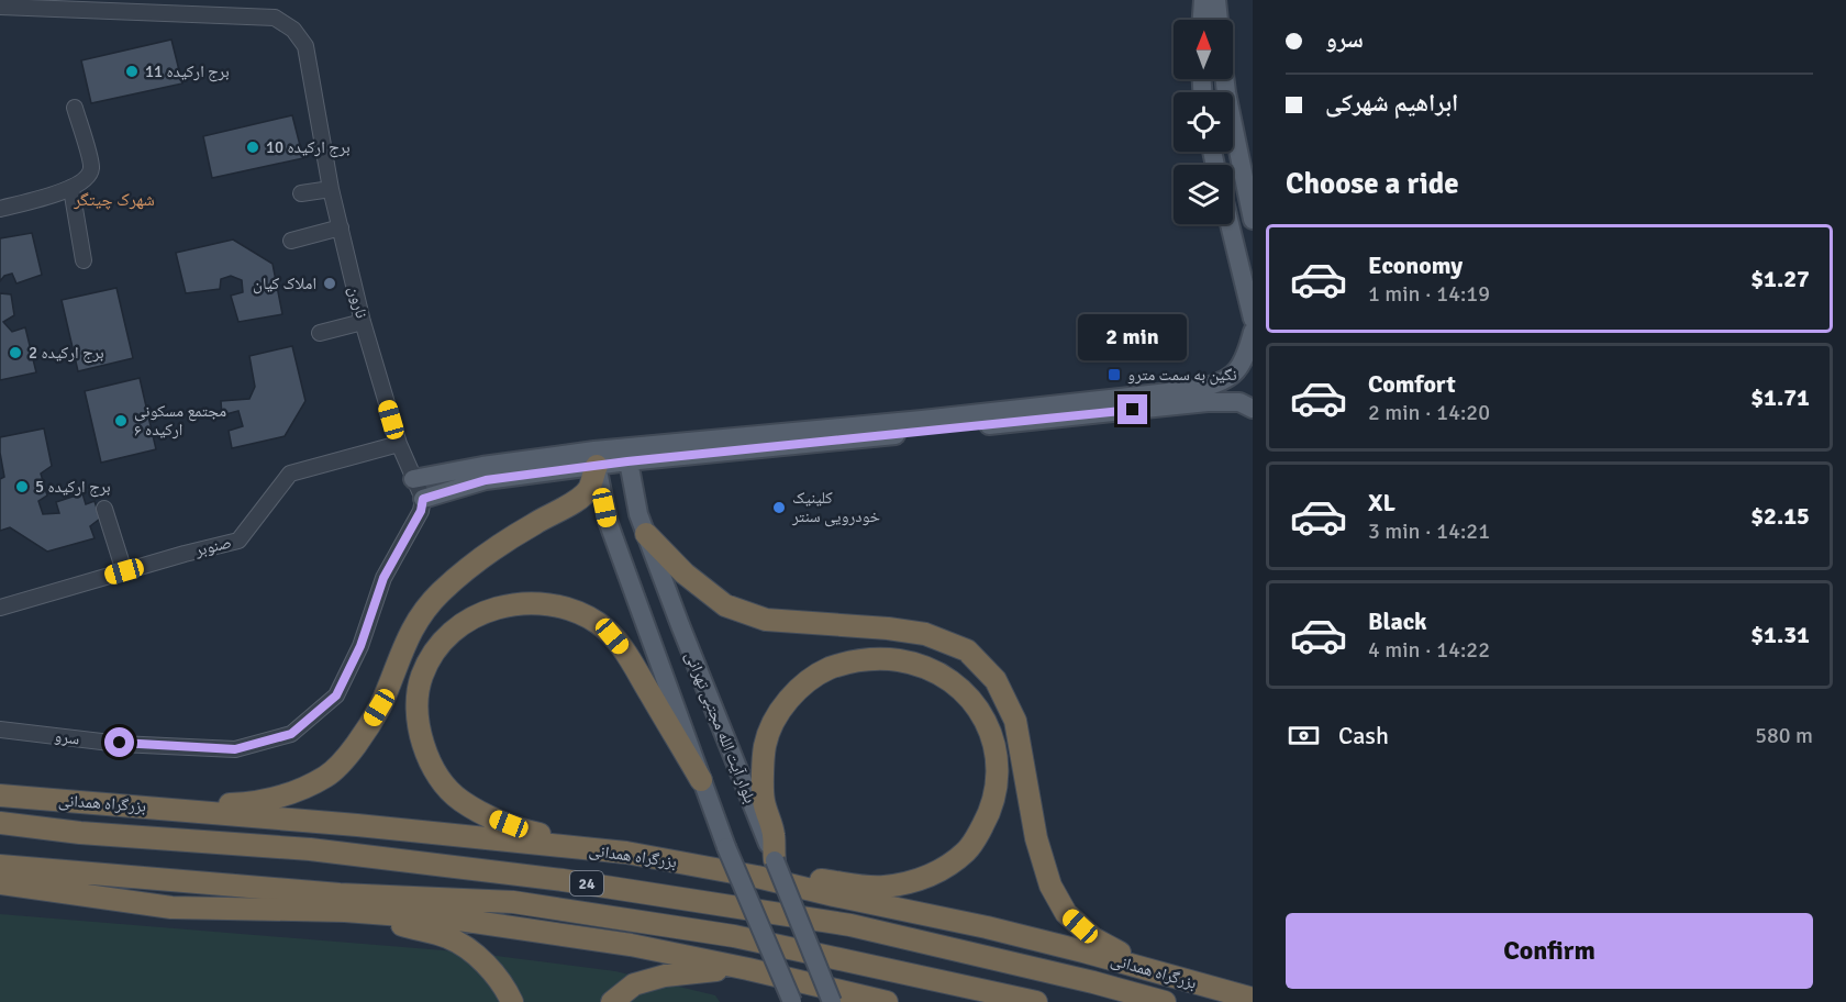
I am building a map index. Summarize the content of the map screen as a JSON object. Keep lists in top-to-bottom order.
{
  "streets": {
    "highway": ["بزرگراه همدانی", "24"],
    "main road": ["بلوار آیت الله مجتبی تهرانی"],
    "street": ["نارون", "صنوبر", "سرو"]
  },
  "crossings": [
    ["نارون", "صنوبر"],
    ["نارون", "سرو"]
  ],
  "districts": ["شهرک چیتگر"],
  "places": {
    "other": [
      "برج ارکیده 11",
      "برج ارکیده 10",
      "املاک کیان",
      "برج ارکیده 2",
      "مجتمع مسکونی ارکیده ۶",
      "برج ارکیده 5",
      "کلینیک خودرویی سنتر"
    ],
    "transit": ["نگین به سمت مترو"]
  },
  "north": "top",
  "page": {
    "banner": ["سرو", "ابراهیم شهرکی"],
    "heading": "Choose a ride",
    "list": [
      {
        "name": "Economy",
        "note": "1 min · 14:19",
        "value": "$1.27"
      },
      {
        "name": "Comfort",
        "note": "2 min · 14:20",
        "value": "$1.71"
      },
      {
        "name": "XL",
        "note": "3 min · 14:21",
        "value": "$2.15"
      },
      {
        "name": "Black",
        "note": "4 min · 14:22",
        "value": "$1.31"
      }
    ],
    "bubble": "2 min",
    "pay": ["Cash", "580 m"],
    "buttons": "Confirm"
  }
}
